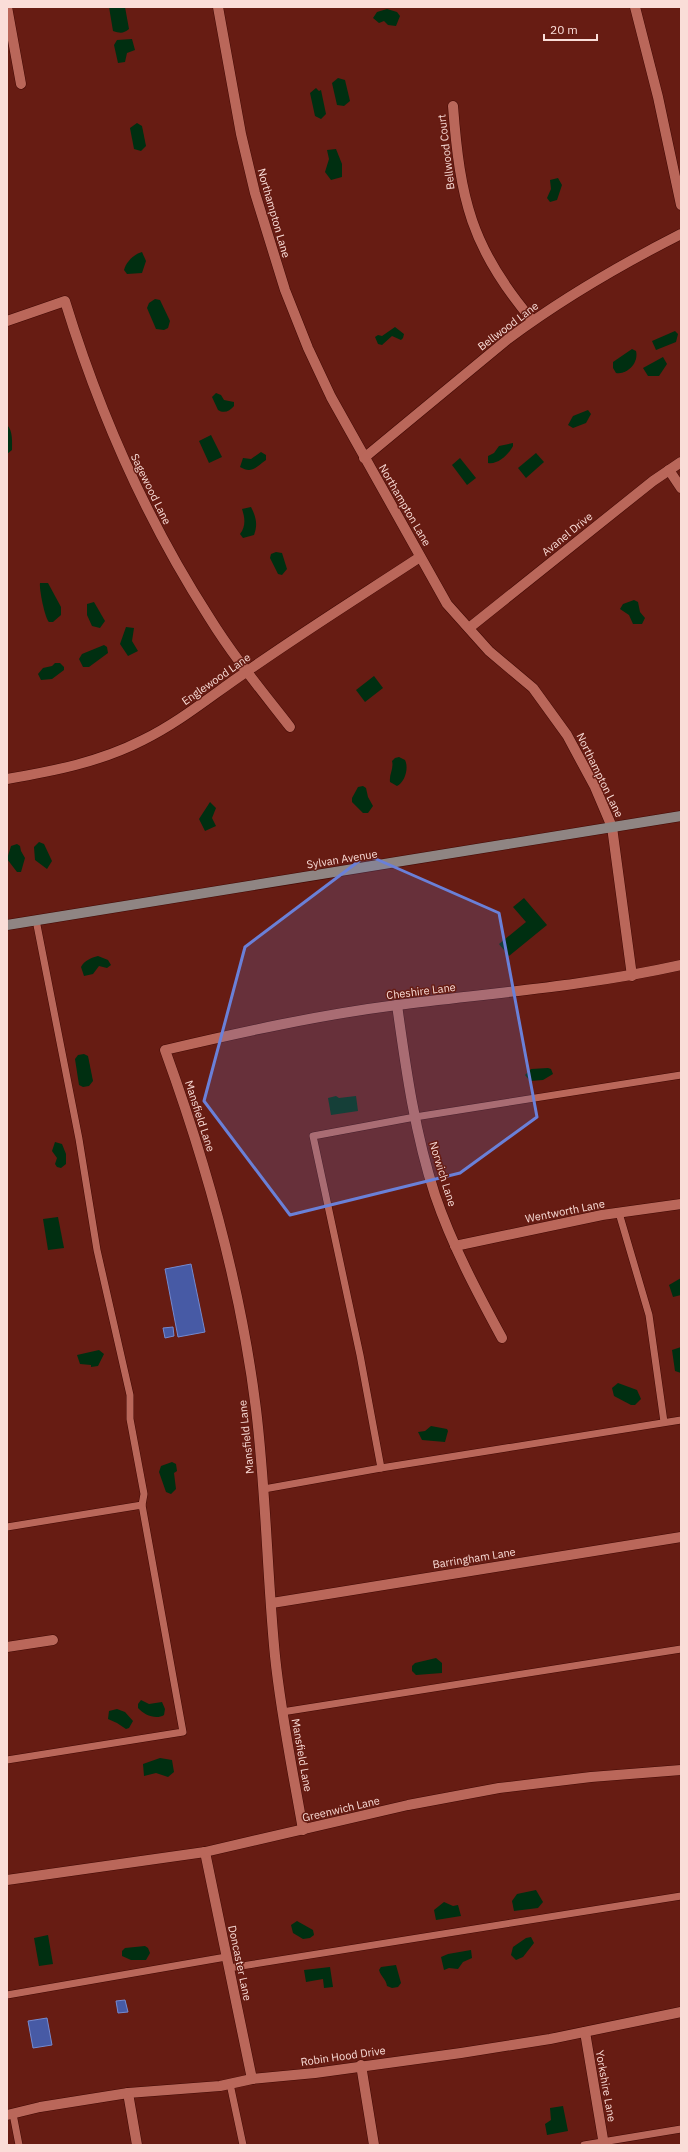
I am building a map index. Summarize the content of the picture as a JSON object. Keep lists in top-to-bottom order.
{
  "streets": {
    "main road": ["Sylvan Avenue"],
    "street": [
      "Bellwood Court",
      "Northampton Lane",
      "Bellwood Lane",
      "Sagewood Lane",
      "Avanel Drive",
      "Englewood Lane",
      "Cheshire Lane",
      "Mansfield Lane",
      "Norwich Lane",
      "Wentworth Lane",
      "Barringham Lane",
      "Greenwich Lane",
      "Doncaster Lane",
      "Robin Hood Drive",
      "Yorkshire Lane"
    ]
  },
  "crossings": [
    ["Bellwood Court", "Bellwood Lane"],
    ["Northampton Lane", "Bellwood Lane"],
    ["Northampton Lane", "Avanel Drive"],
    ["Northampton Lane", "Englewood Lane"],
    ["Northampton Lane", "Sylvan Avenue"],
    ["Northampton Lane", "Cheshire Lane"],
    ["Sagewood Lane", "Englewood Lane"],
    ["Cheshire Lane", "Mansfield Lane"],
    ["Cheshire Lane", "Norwich Lane"],
    ["Mansfield Lane", "Barringham Lane"],
    ["Mansfield Lane", "Greenwich Lane"],
    ["Norwich Lane", "Wentworth Lane"],
    ["Greenwich Lane", "Doncaster Lane"],
    ["Doncaster Lane", "Robin Hood Drive"],
    ["Robin Hood Drive", "Yorkshire Lane"]
  ],
  "scale_bar": "20 m"
}
